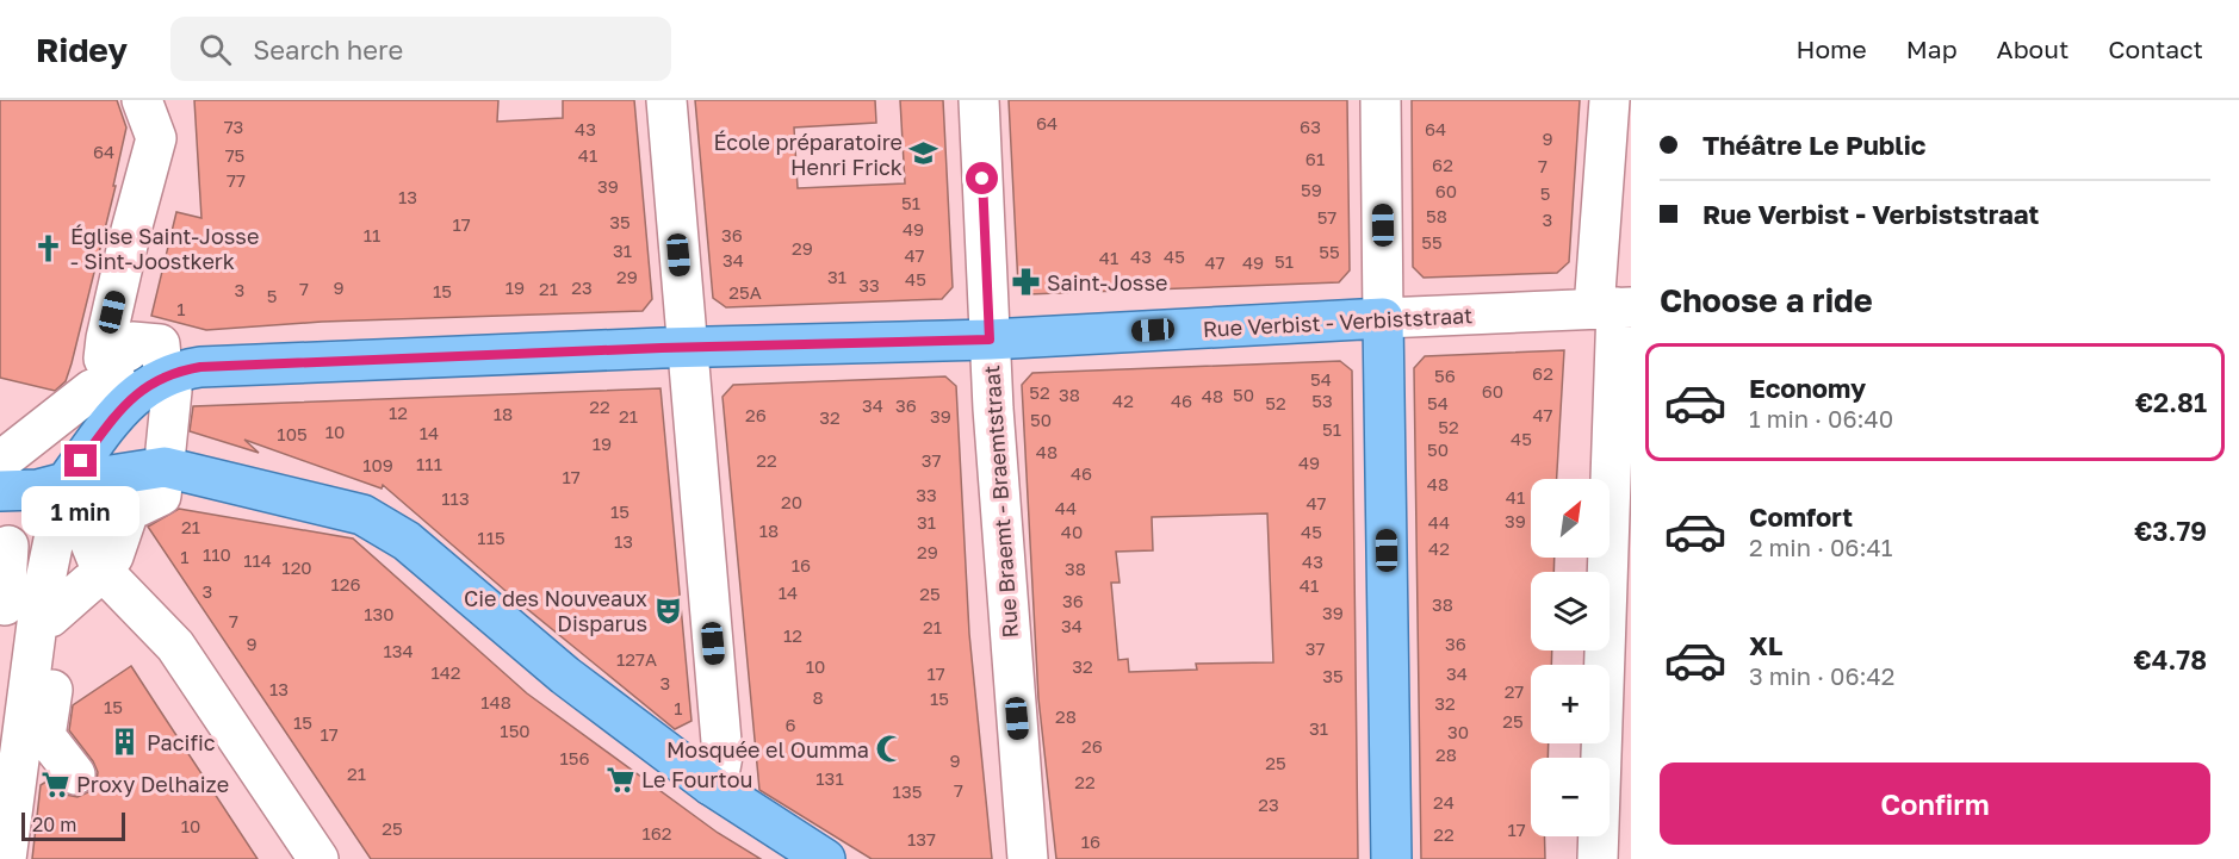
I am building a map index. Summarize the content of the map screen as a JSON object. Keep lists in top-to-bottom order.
{
  "streets": {
    "main road": ["Rue Verbist - Verbiststraat"],
    "street": ["Rue Braemt - Braemtstraat"]
  },
  "crossings": [
    ["Rue Verbist - Verbiststraat", "Rue Braemt - Braemtstraat"]
  ],
  "places": {
    "school or university": ["École préparatoire Henri Frick"],
    "church": ["Église Saint-Josse - Sint-Joostkerk"],
    "pharmacy": ["Saint-Josse"],
    "theatre": ["Cie des Nouveaux Disparus"],
    "building": ["Pacific"],
    "mosque": ["Mosquée el Oumma"],
    "supermarket": ["Le Fourtou", "Proxy Delhaize"]
  },
  "house_numbers": [
    "64",
    "73",
    "63",
    "43",
    "64",
    "9",
    "64",
    "75",
    "41",
    "61",
    "62",
    "7",
    "77",
    "39",
    "59",
    "60",
    "5",
    "13",
    "51",
    "58",
    "57",
    "3",
    "35",
    "17",
    "49",
    "11",
    "36",
    "55",
    "29",
    "31",
    "55",
    "47",
    "43",
    "45",
    "41",
    "34",
    "51",
    "47",
    "49",
    "29",
    "31",
    "45",
    "33",
    "9",
    "19",
    "23",
    "7",
    "21",
    "3",
    "15",
    "25A",
    "5",
    "1",
    "62",
    "56",
    "54",
    "60",
    "52",
    "38",
    "50",
    "48",
    "42",
    "46",
    "53",
    "52",
    "54",
    "34",
    "36",
    "22",
    "12",
    "18",
    "26",
    "47",
    "21",
    "39",
    "32",
    "50",
    "52",
    "51",
    "10",
    "14",
    "105",
    "45",
    "19",
    "50",
    "48",
    "22",
    "37",
    "49",
    "111",
    "109",
    "46",
    "17",
    "48",
    "33",
    "41",
    "113",
    "20",
    "47",
    "44",
    "15",
    "39",
    "31",
    "44",
    "21",
    "18",
    "40",
    "45",
    "115",
    "13",
    "42",
    "29",
    "110",
    "1",
    "114",
    "43",
    "16",
    "120",
    "38",
    "126",
    "41",
    "3",
    "14",
    "25",
    "36",
    "38",
    "39",
    "130",
    "7",
    "34",
    "21",
    "12",
    "9",
    "36",
    "37",
    "134",
    "127A",
    "10",
    "32",
    "142",
    "17",
    "34",
    "35",
    "3",
    "13",
    "27",
    "8",
    "15",
    "148",
    "32",
    "15",
    "1",
    "28",
    "25",
    "15",
    "6",
    "31",
    "150",
    "30",
    "17",
    "26",
    "28",
    "156",
    "9",
    "25",
    "21",
    "131",
    "22",
    "7",
    "135",
    "24",
    "23",
    "10",
    "25",
    "17",
    "162",
    "22",
    "137",
    "16"
  ],
  "scale_bar": "20 m",
  "north": "top right",
  "page": {
    "header": "Ridey",
    "search": "Search here",
    "nav": [
      "Home",
      "Map",
      "About",
      "Contact"
    ],
    "banner": ["Théâtre Le Public", "Rue Verbist - Verbiststraat"],
    "heading": "Choose a ride",
    "list": [
      {
        "name": "Economy",
        "note": "1 min · 06:40",
        "value": "€2.81"
      },
      {
        "name": "Comfort",
        "note": "2 min · 06:41",
        "value": "€3.79"
      },
      {
        "name": "XL",
        "note": "3 min · 06:42",
        "value": "€4.78"
      }
    ],
    "map_buttons": ["+", "−"],
    "bubble": "1 min",
    "buttons": "Confirm",
    "scale": "20 m"
  }
}
